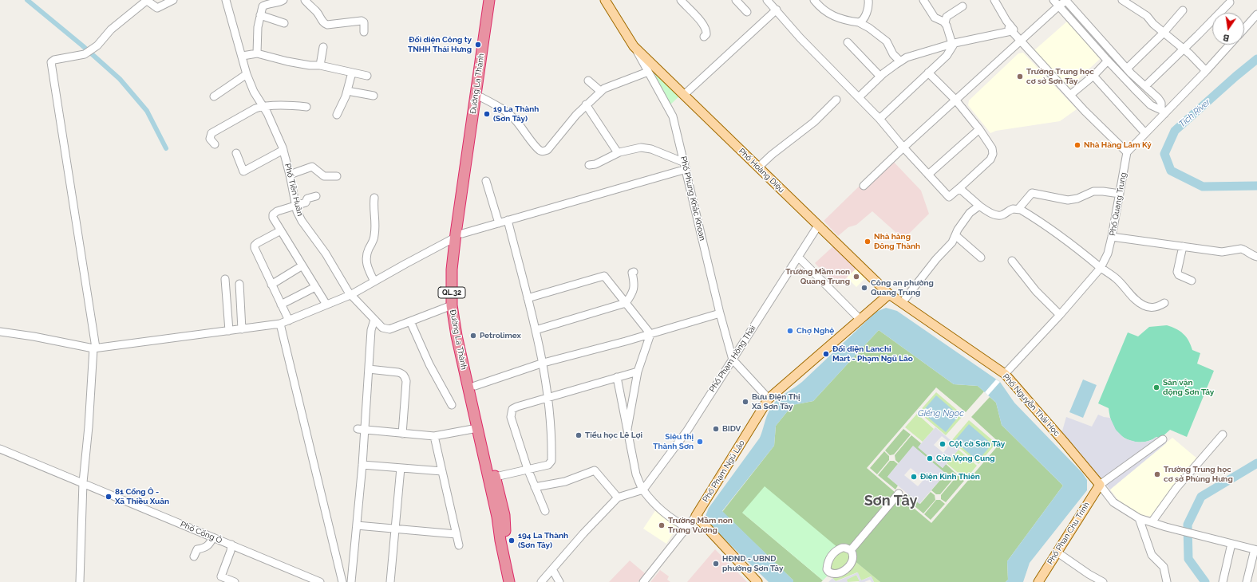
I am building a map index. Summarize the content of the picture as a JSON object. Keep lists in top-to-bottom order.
{
  "streets": {
    "highway": ["Đường La Thành", "QL.32"],
    "main road": [
      "Phố Hoàng Diệu",
      "Phố Nguyễn Thái Học",
      "Phố Phạm Ngũ Lão",
      "Phố Phan Chu Trinh"
    ],
    "street": [
      "Phố Tiền Huân",
      "Phố Phùng Khắc Khoan",
      "Phố Quang Trung",
      "Phố Phạm Hồng Thái",
      "Phố Cổng Ô"
    ]
  },
  "crossings": [
    ["Đường La Thành", "Phố Tiền Huân"],
    ["Phố Hoàng Diệu", "Phố Phùng Khắc Khoan"],
    ["Phố Hoàng Diệu", "Phố Phạm Hồng Thái"],
    ["Phố Hoàng Diệu", "Phố Nguyễn Thái Học"],
    ["Phố Hoàng Diệu", "Phố Phạm Ngũ Lão"],
    ["Phố Phùng Khắc Khoan", "Phố Phạm Hồng Thái"],
    ["Phố Phùng Khắc Khoan", "Phố Phạm Ngũ Lão"],
    ["Phố Quang Trung", "Phố Nguyễn Thái Học"],
    ["Phố Nguyễn Thái Học", "Phố Phạm Ngũ Lão"],
    ["Phố Nguyễn Thái Học", "Phố Phan Chu Trinh"]
  ],
  "districts": ["Sơn Tây"],
  "water": ["Tich River", "Giếng Ngọc"],
  "places": [
    "Đối diện Công ty TNHH Thái Hưng",
    "Trường Trung học cơ sở Sơn Tây",
    "19 La Thành (Sơn Tây)",
    "Nhà Hàng Lâm Ký",
    "Nhà hàng Đông Thành",
    "Trường Mầm non Quang Trung",
    "Công an phường Quang Trung",
    "Chợ Nghệ",
    "Petrolimex",
    "Đối diện Lanchi Mart - Phạm Ngũ Lão",
    "Sân vận động Sơn Tây",
    "Bưu Điện Thị Xã Sơn Tây",
    "BIDV",
    "Tiểu học Lê Lợi",
    "Siêu thị Thành Sơn",
    "Cột cờ Sơn Tây",
    "Cửa Vọng Cung",
    "Trường Trung học cơ sở Phùng Hưng",
    "Điện Kinh Thiên",
    "81 Cổng Ô - Xã Thiều Xuân",
    "Trường Mầm non Trưng Vương",
    "194 La Thành (Sơn Tây)",
    "HĐND - UBND phường Sơn Tây"
  ],
  "north": "bottom"
}
